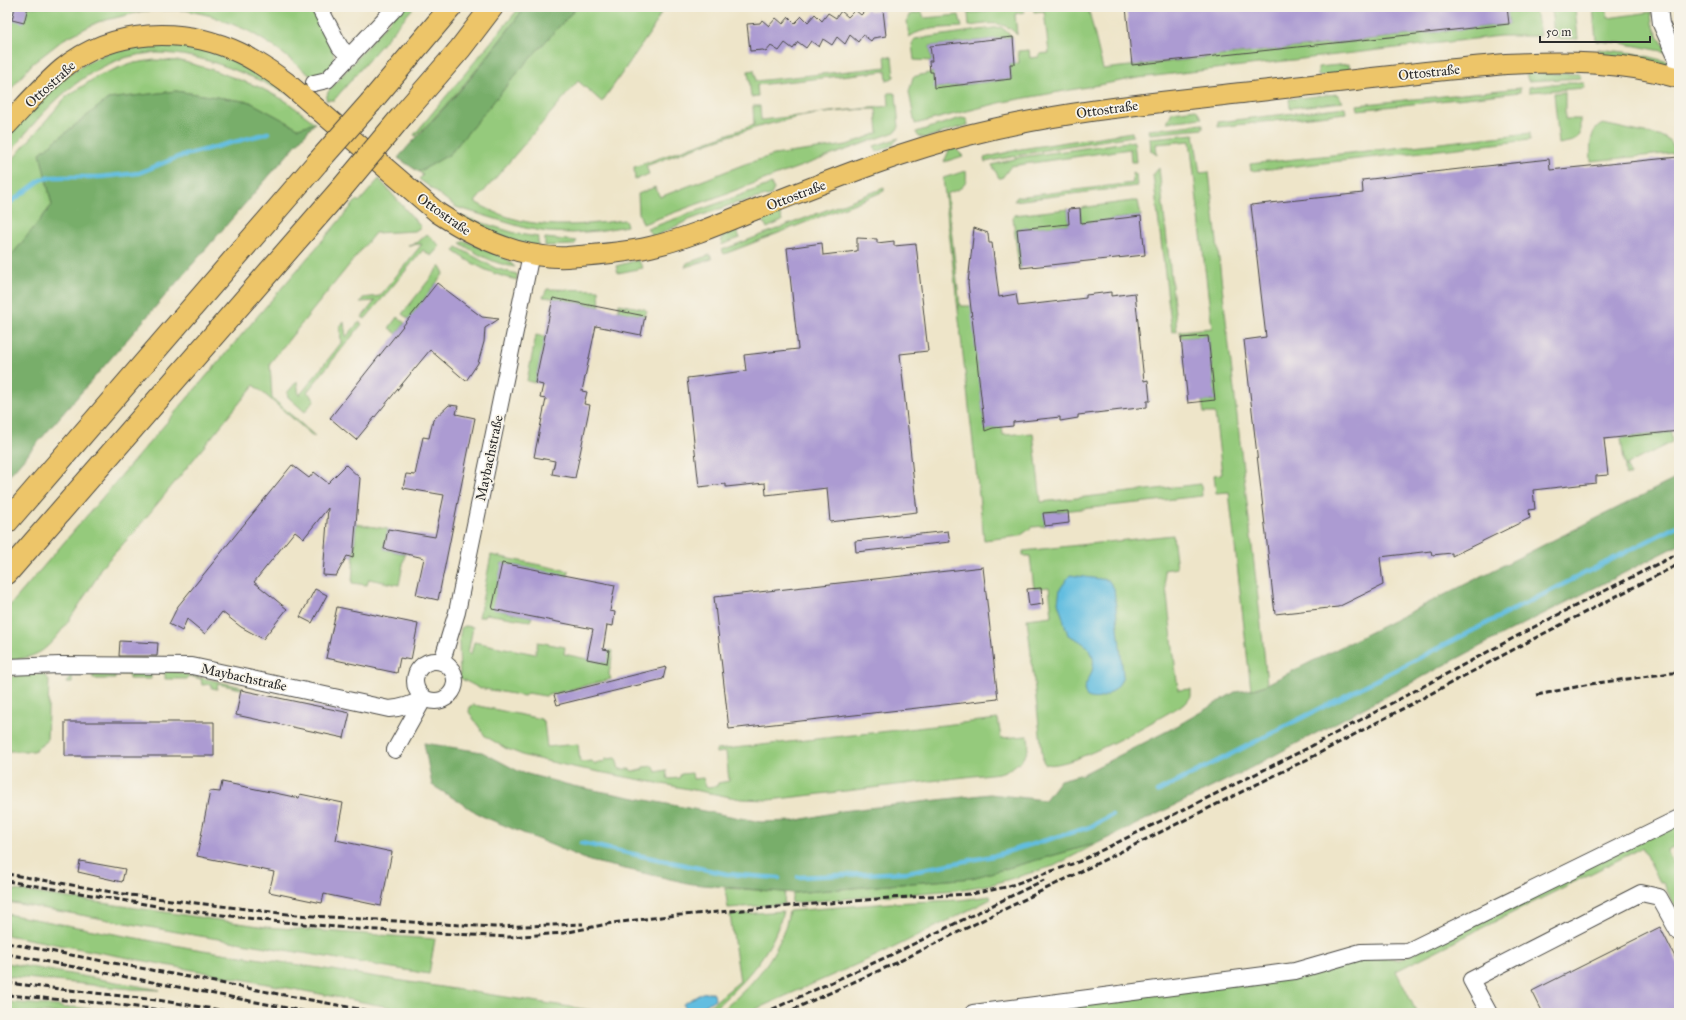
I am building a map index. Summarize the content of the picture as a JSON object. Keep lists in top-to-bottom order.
{
  "streets": {
    "main road": ["Ottostraße"],
    "street": ["Maybachstraße"]
  },
  "crossings": [
    ["Ottostraße", "Maybachstraße"]
  ],
  "scale_bar": "50 m"
}
